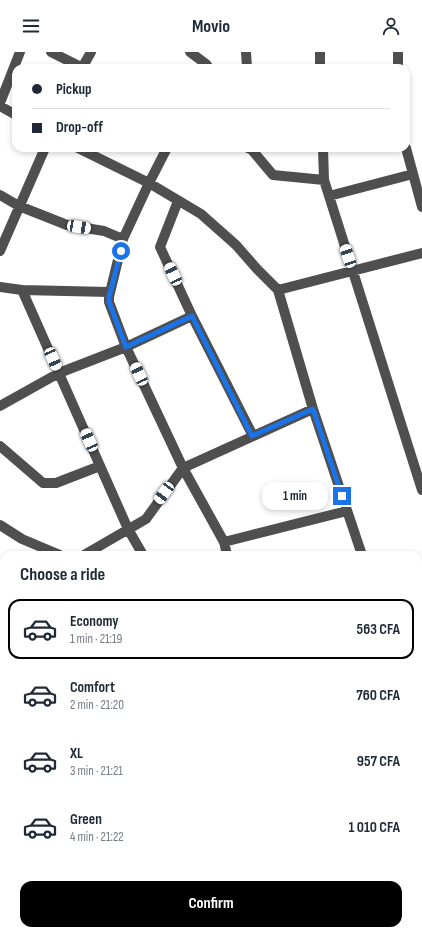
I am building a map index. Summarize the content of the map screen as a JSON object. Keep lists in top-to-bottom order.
{
  "page": {
    "header": "Movio",
    "banner": ["Pickup", "Drop-off"],
    "bubble": "1 min",
    "heading": "Choose a ride",
    "list": [
      {
        "name": "Economy",
        "note": "1 min · 21:19",
        "value": "563 CFA"
      },
      {
        "name": "Comfort",
        "note": "2 min · 21:20",
        "value": "760 CFA"
      },
      {
        "name": "XL",
        "note": "3 min · 21:21",
        "value": "957 CFA"
      },
      {
        "name": "Green",
        "note": "4 min · 21:22",
        "value": "1 010 CFA"
      }
    ],
    "buttons": "Confirm"
  }
}
